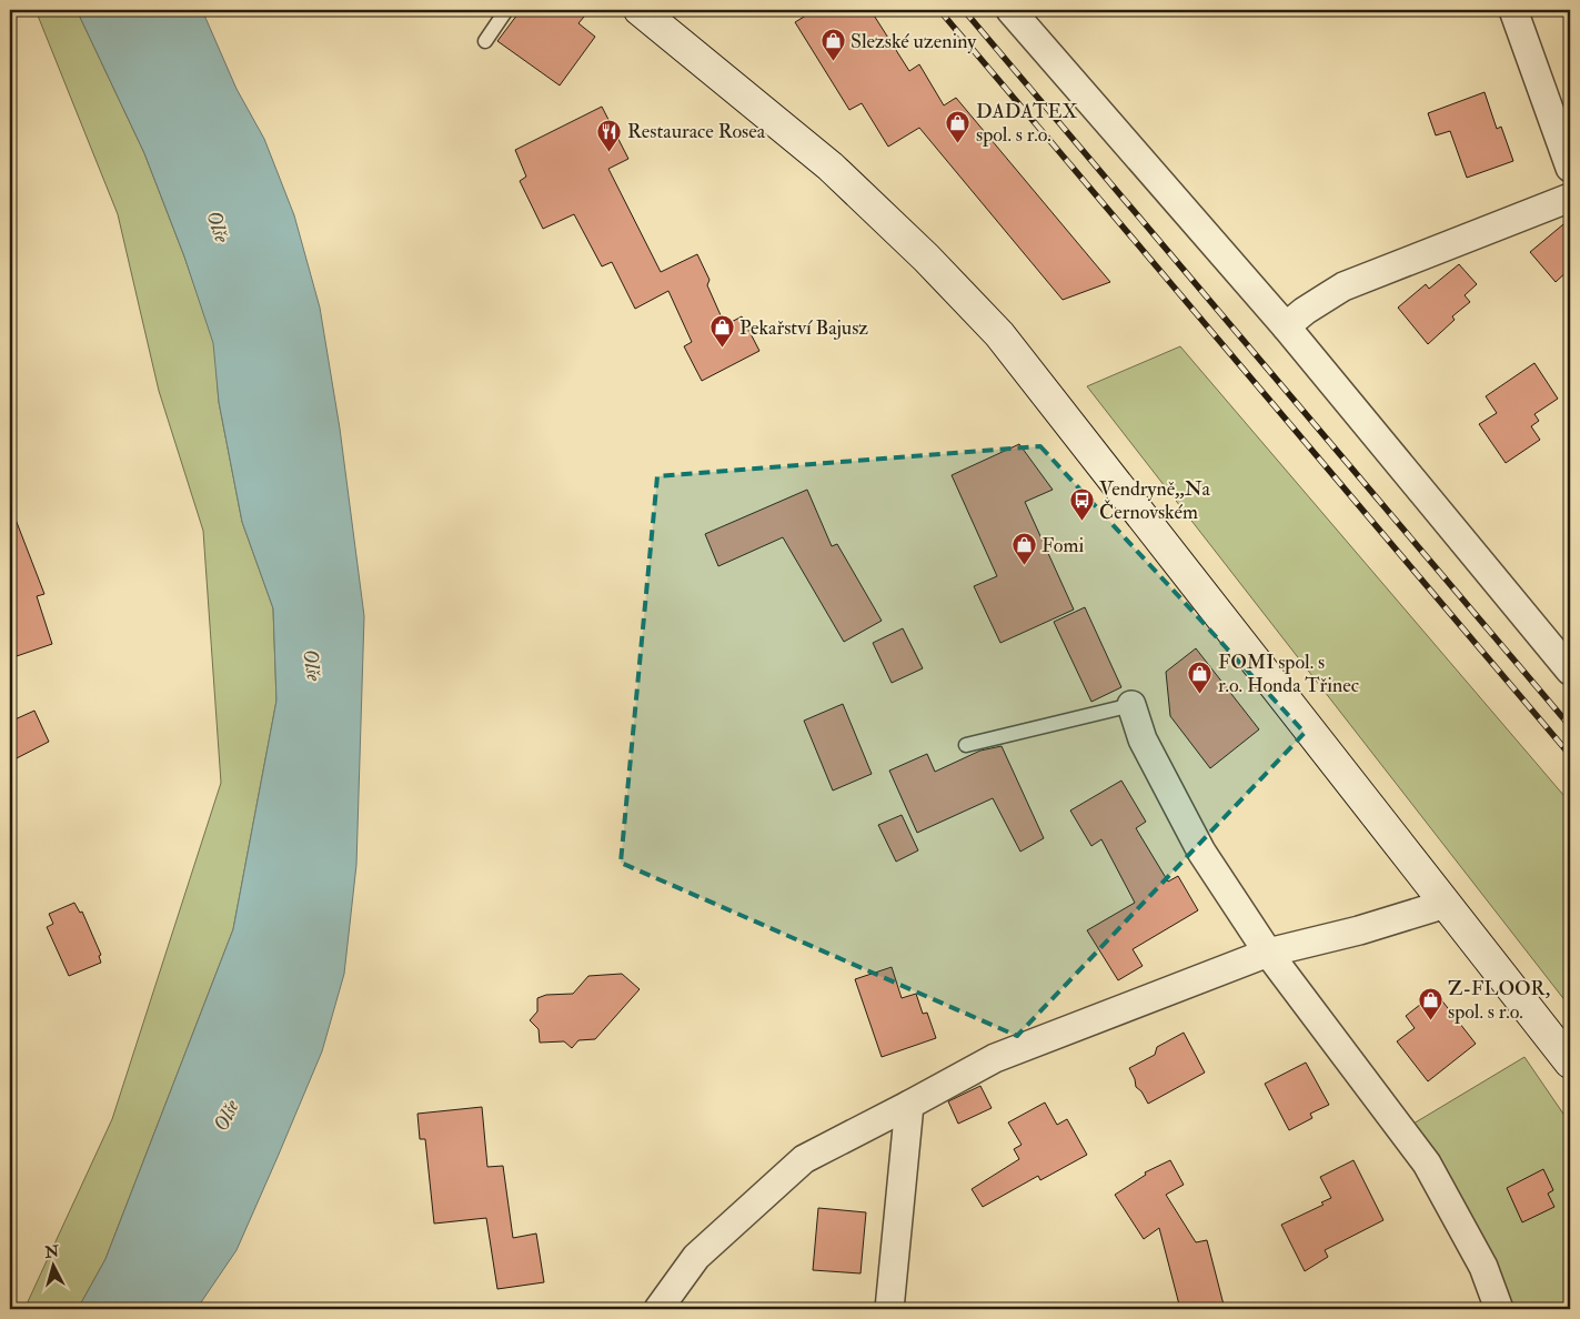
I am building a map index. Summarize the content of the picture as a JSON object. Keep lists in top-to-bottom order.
{
  "water": ["Olše"],
  "places": {
    "shop": [
      "Slezské uzeniny",
      "DADATEX spol. s r.o.",
      "Pekařství Bajusz",
      "Fomi",
      "FOMI spol. s r.o. Honda Třinec",
      "Z-FLOOR, spol. s r.o."
    ],
    "restaurant": ["Restaurace Rosea"],
    "bus stop": ["Vendryně,,Na Černovském"]
  },
  "north": "top"
}
